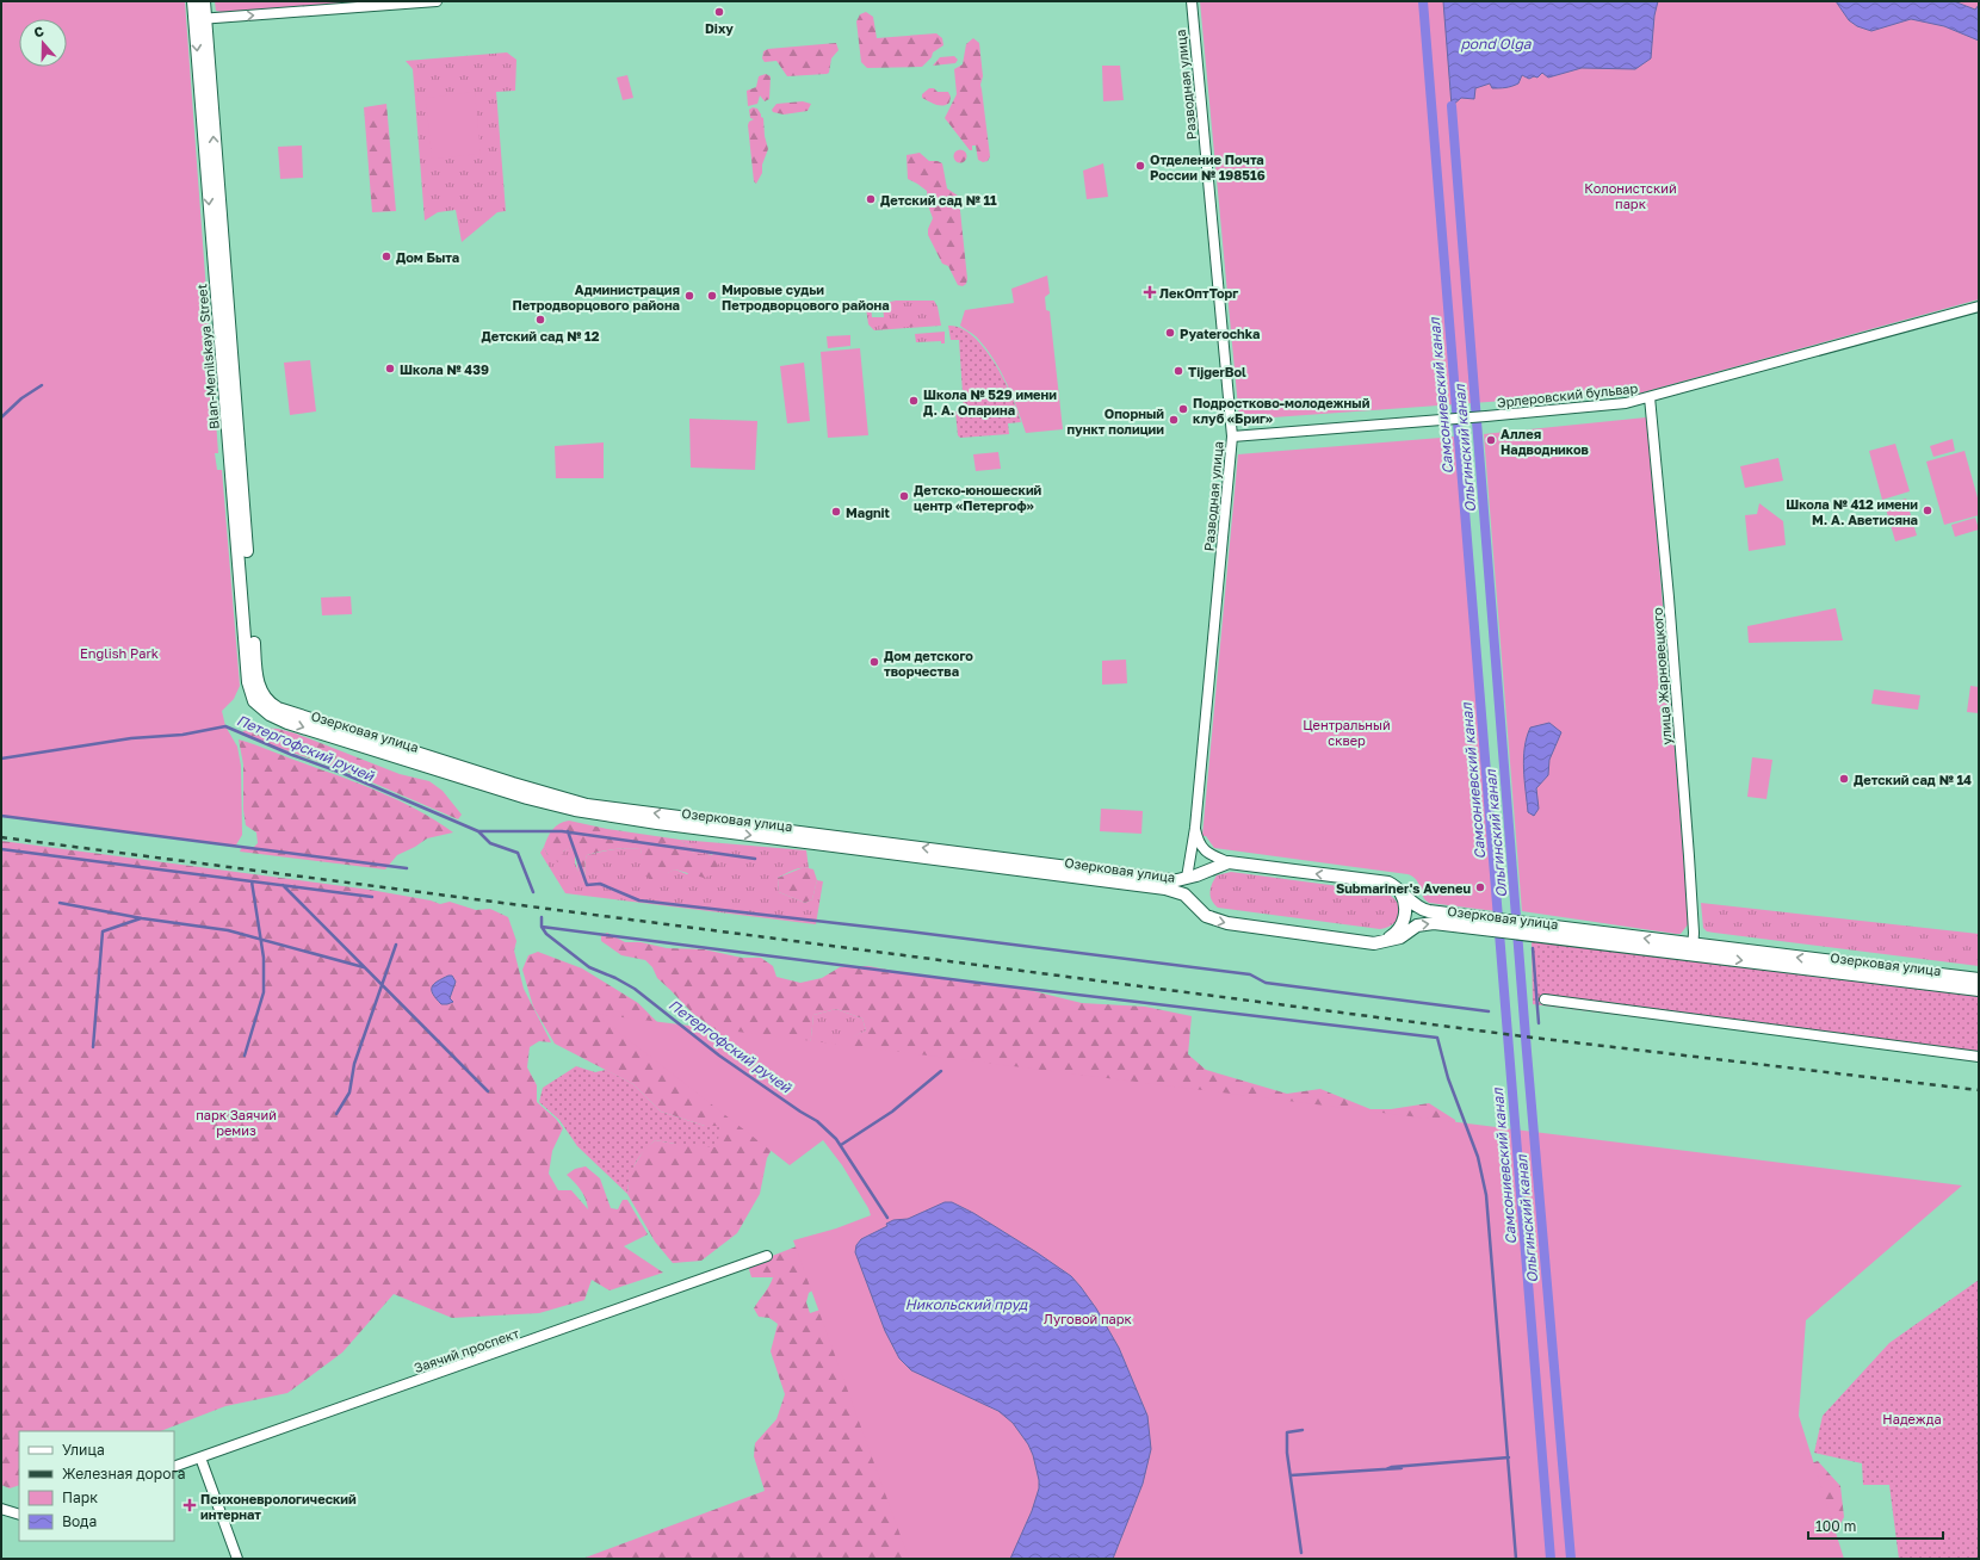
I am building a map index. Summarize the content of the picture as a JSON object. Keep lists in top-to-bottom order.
{
  "streets": {
    "street": [
      "Разводная улица",
      "Blan-Menilskaya Street",
      "Эрлеровский бульвар",
      "улица Жарновецкого",
      "Озерковая улица",
      "Заячий проспект"
    ]
  },
  "crossings": [
    ["Разводная улица", "Эрлеровский бульвар"],
    ["Разводная улица", "Озерковая улица"],
    ["Blan-Menilskaya Street", "Озерковая улица"],
    ["Эрлеровский бульвар", "улица Жарновецкого"],
    ["улица Жарновецкого", "Озерковая улица"]
  ],
  "water": [
    "pond Olga",
    "Самсониевский канал",
    "Ольгинский канал",
    "Петергофский ручей",
    "Никольский пруд"
  ],
  "parks": [
    "Колонистский парк",
    "English Park",
    "Центральный сквер",
    "парк Заячий ремиз",
    "Луговой парк",
    "Надежда"
  ],
  "places": {
    "other": [
      "Dixy",
      "Отделение Почта России № 198516",
      "Детский сад № 11",
      "Дом Быта",
      "Администрация Петродворцового района",
      "Мировые судьи Петродворцового района",
      "Детский сад № 12",
      "Pyaterochka",
      "Школа № 439",
      "TijgerBol",
      "Школа № 529 имени Д. А. Опарина",
      "Подростково-молодежный клуб «Бриг»",
      "Опорный пункт полиции",
      "Аллея Надводников",
      "Детско-юношеский центр «Петергоф»",
      "Школа № 412 имени М. А. Аветисяна",
      "Magnit",
      "Дом детского творчества",
      "Детский сад № 14",
      "Submariner's Aveneu"
    ],
    "health": ["ЛекОптТорг", "Психоневрологический интернат"]
  },
  "legend": [
    "Улица",
    "Железная дорога",
    "Парк",
    "Вода"
  ],
  "scale_bar": "100 m",
  "north": "top"
}
